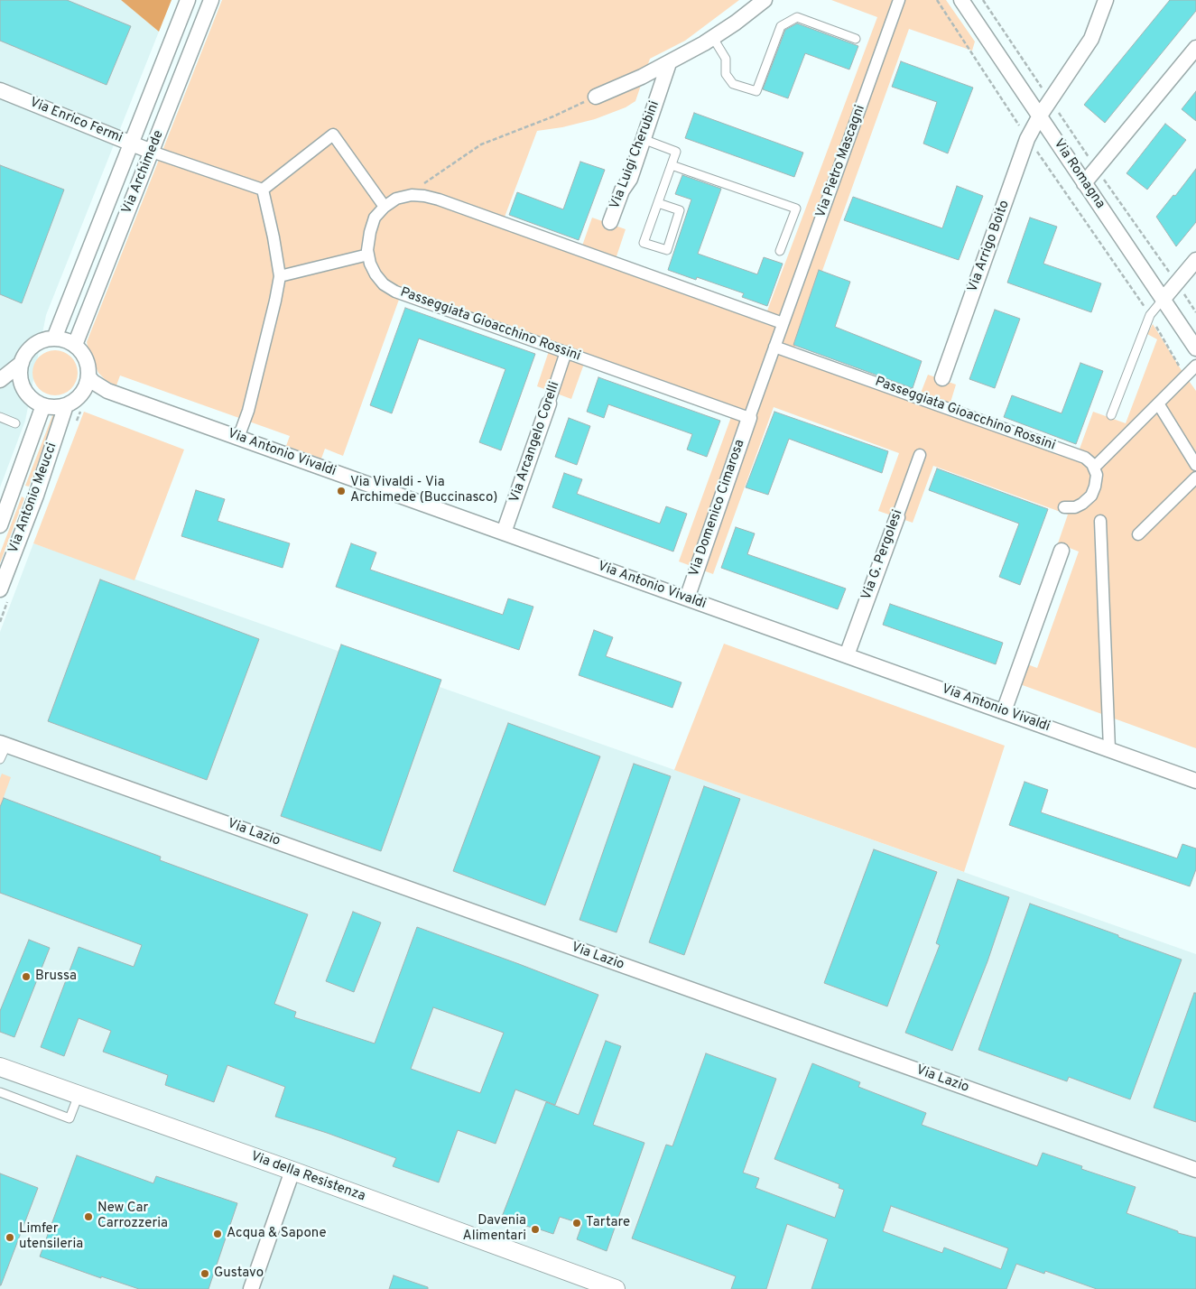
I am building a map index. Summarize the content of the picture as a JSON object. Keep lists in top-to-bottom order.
{
  "streets": {
    "street": [
      "Via Enrico Fermi",
      "Via Luigi Cherubini",
      "Via Pietro Mascagni",
      "Via Archimede",
      "Via Romagna",
      "Via Arrigo Boito",
      "Passeggiata Gioacchino Rossini",
      "Via Arcangelo Corelli",
      "Via Antonio Vivaldi",
      "Via Antonio Meucci",
      "Via Domenico Cimarosa",
      "Via G. Pergolesi",
      "Via Lazio",
      "Via della Resistenza"
    ]
  },
  "crossings": [
    ["Via Enrico Fermi", "Via Archimede"],
    ["Via Pietro Mascagni", "Passeggiata Gioacchino Rossini"],
    ["Via Archimede", "Via Antonio Vivaldi"],
    ["Via Archimede", "Via Antonio Meucci"],
    ["Via Romagna", "Via Arrigo Boito"],
    ["Passeggiata Gioacchino Rossini", "Via Arcangelo Corelli"],
    ["Passeggiata Gioacchino Rossini", "Via Domenico Cimarosa"],
    ["Via Arcangelo Corelli", "Via Antonio Vivaldi"],
    ["Via Antonio Vivaldi", "Via Antonio Meucci"],
    ["Via Antonio Vivaldi", "Via Domenico Cimarosa"],
    ["Via Antonio Vivaldi", "Via G. Pergolesi"]
  ],
  "places": [
    "Via Vivaldi - Via Archimede (Buccinasco)",
    "Brussa",
    "New Car Carrozzeria",
    "Tartare",
    "Davenia Alimentari",
    "Acqua & Sapone",
    "Limfer utensileria",
    "Gustavo"
  ]
}
